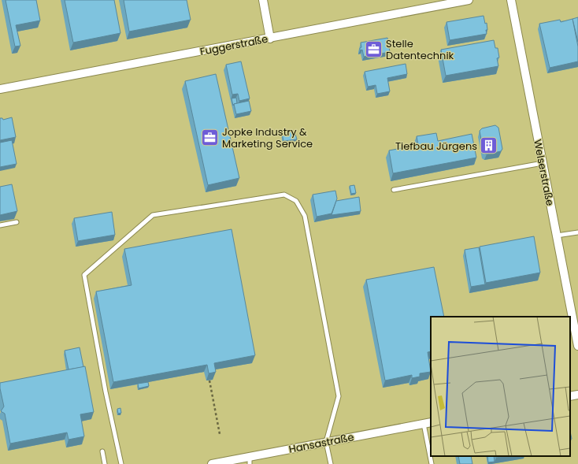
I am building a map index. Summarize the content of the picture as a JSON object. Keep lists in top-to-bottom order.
{
  "streets": {
    "street": ["Fuggerstraße", "Welserstraße", "Hansastraße"]
  },
  "places": {
    "office": ["Stelle Datentechnik", "Jopke Industry & Marketing Service"],
    "building": ["Tiefbau Jürgens"]
  }
}
